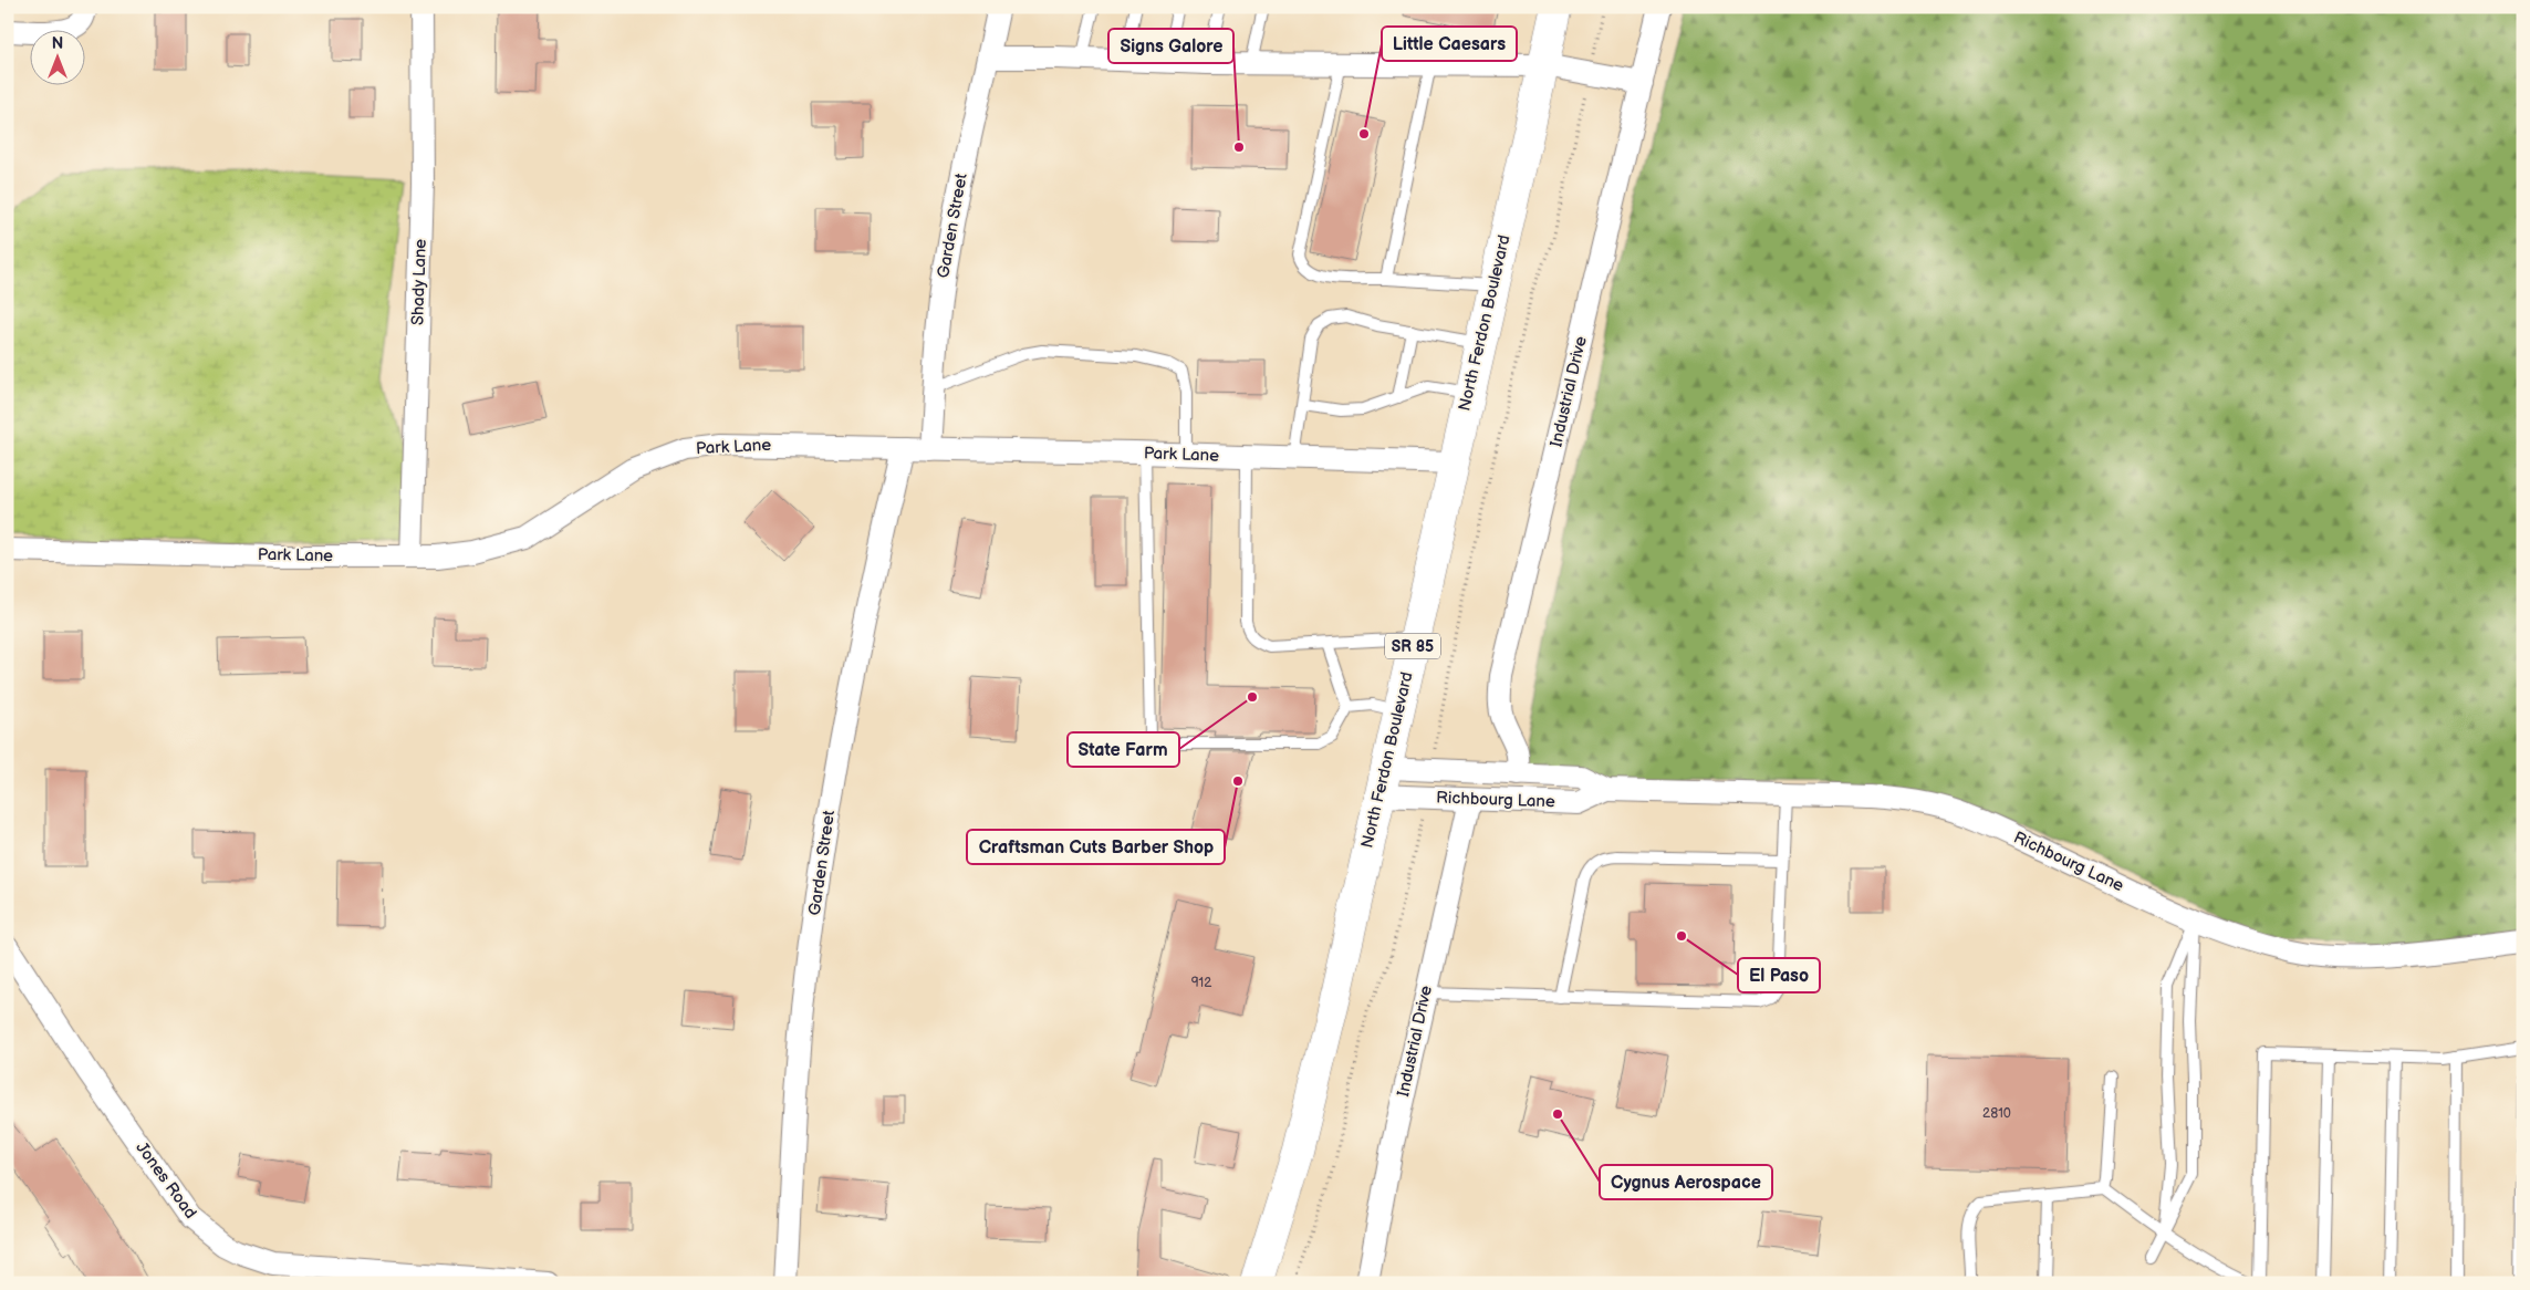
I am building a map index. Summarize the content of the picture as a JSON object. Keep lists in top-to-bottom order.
{
  "streets": {
    "main road": ["North Ferdon Boulevard", "SR 85"],
    "street": [
      "Garden Street",
      "Shady Lane",
      "Industrial Drive",
      "Park Lane",
      "Richbourg Lane",
      "Jones Road"
    ]
  },
  "crossings": [
    ["Garden Street", "Park Lane"],
    ["Shady Lane", "Park Lane"],
    ["North Ferdon Boulevard", "Park Lane"],
    ["North Ferdon Boulevard", "Richbourg Lane"],
    ["Industrial Drive", "Richbourg Lane"]
  ],
  "places": [
    "Little Caesars",
    "Signs Galore",
    "State Farm",
    "Craftsman Cuts Barber Shop",
    "El Paso",
    "Cygnus Aerospace"
  ],
  "house_numbers": ["912", "2810"],
  "north": "top"
}
